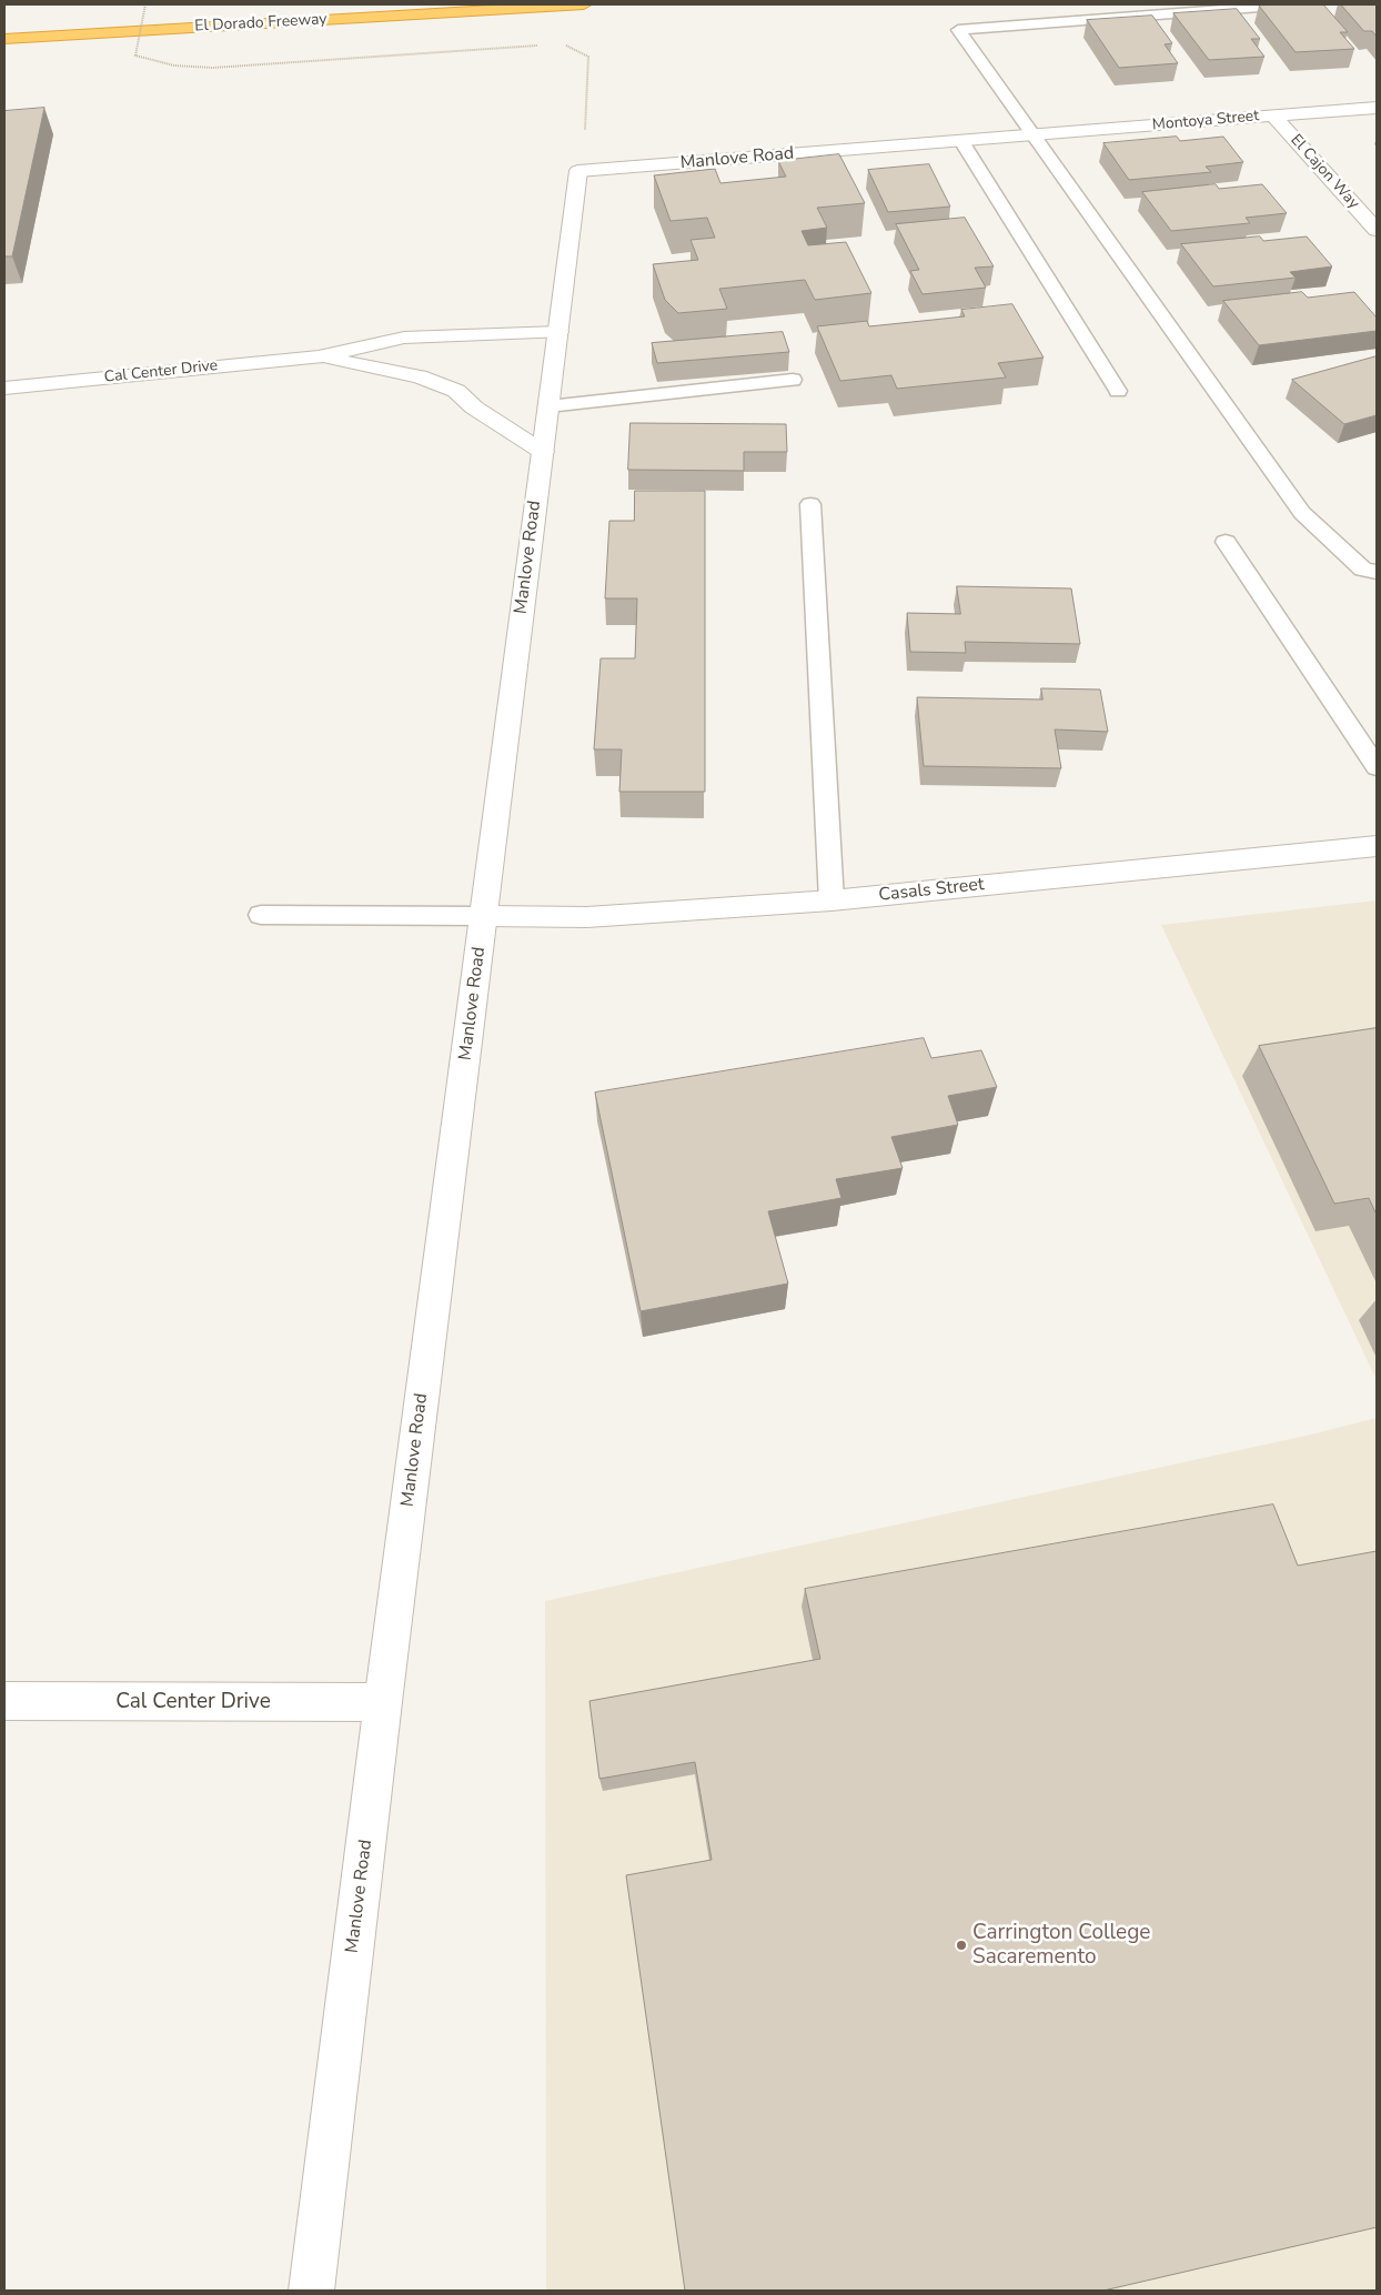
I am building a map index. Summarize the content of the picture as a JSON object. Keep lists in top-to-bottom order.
{
  "streets": {
    "highway": ["El Dorado Freeway"],
    "street": [
      "Montoya Street",
      "Manlove Road",
      "El Cajon Way",
      "Cal Center Drive",
      "Casals Street"
    ]
  },
  "crossings": [
    ["Montoya Street", "Manlove Road"],
    ["Montoya Street", "El Cajon Way"],
    ["Manlove Road", "Cal Center Drive"],
    ["Manlove Road", "Casals Street"]
  ],
  "places": ["Carrington College Sacaremento"]
}
